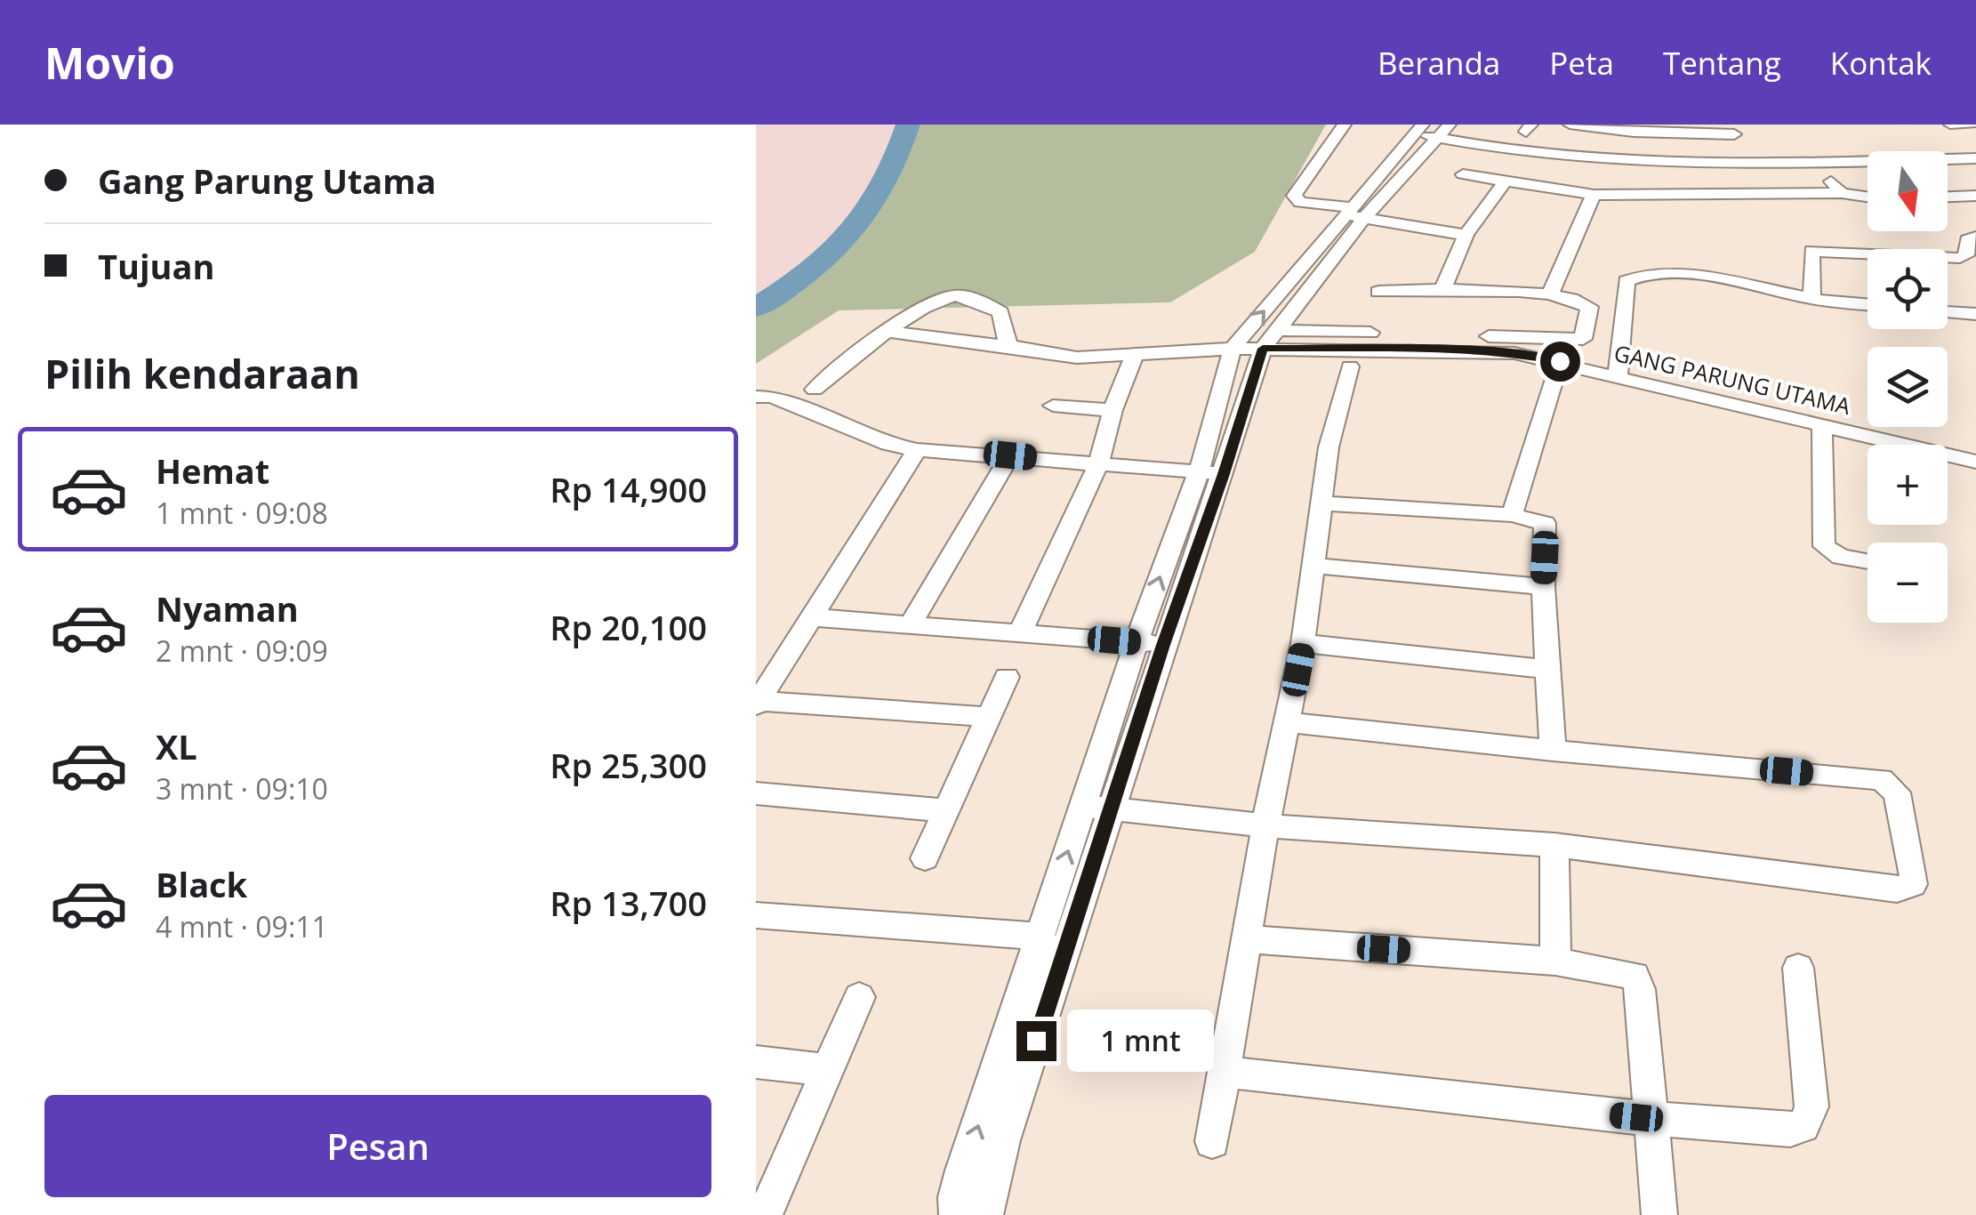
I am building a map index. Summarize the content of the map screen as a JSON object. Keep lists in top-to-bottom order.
{
  "streets": {
    "street": ["GANG PARUNG UTAMA"]
  },
  "north": "bottom",
  "page": {
    "header": "Movio",
    "nav": [
      "Beranda",
      "Peta",
      "Tentang",
      "Kontak"
    ],
    "banner": ["Gang Parung Utama", "Tujuan"],
    "map_buttons": ["+", "−"],
    "heading": "Pilih kendaraan",
    "list": [
      {
        "name": "Hemat",
        "note": "1 mnt · 09:08",
        "value": "Rp 14,900"
      },
      {
        "name": "Nyaman",
        "note": "2 mnt · 09:09",
        "value": "Rp 20,100"
      },
      {
        "name": "XL",
        "note": "3 mnt · 09:10",
        "value": "Rp 25,300"
      },
      {
        "name": "Black",
        "note": "4 mnt · 09:11",
        "value": "Rp 13,700"
      }
    ],
    "bubble": "1 mnt",
    "buttons": "Pesan"
  }
}
